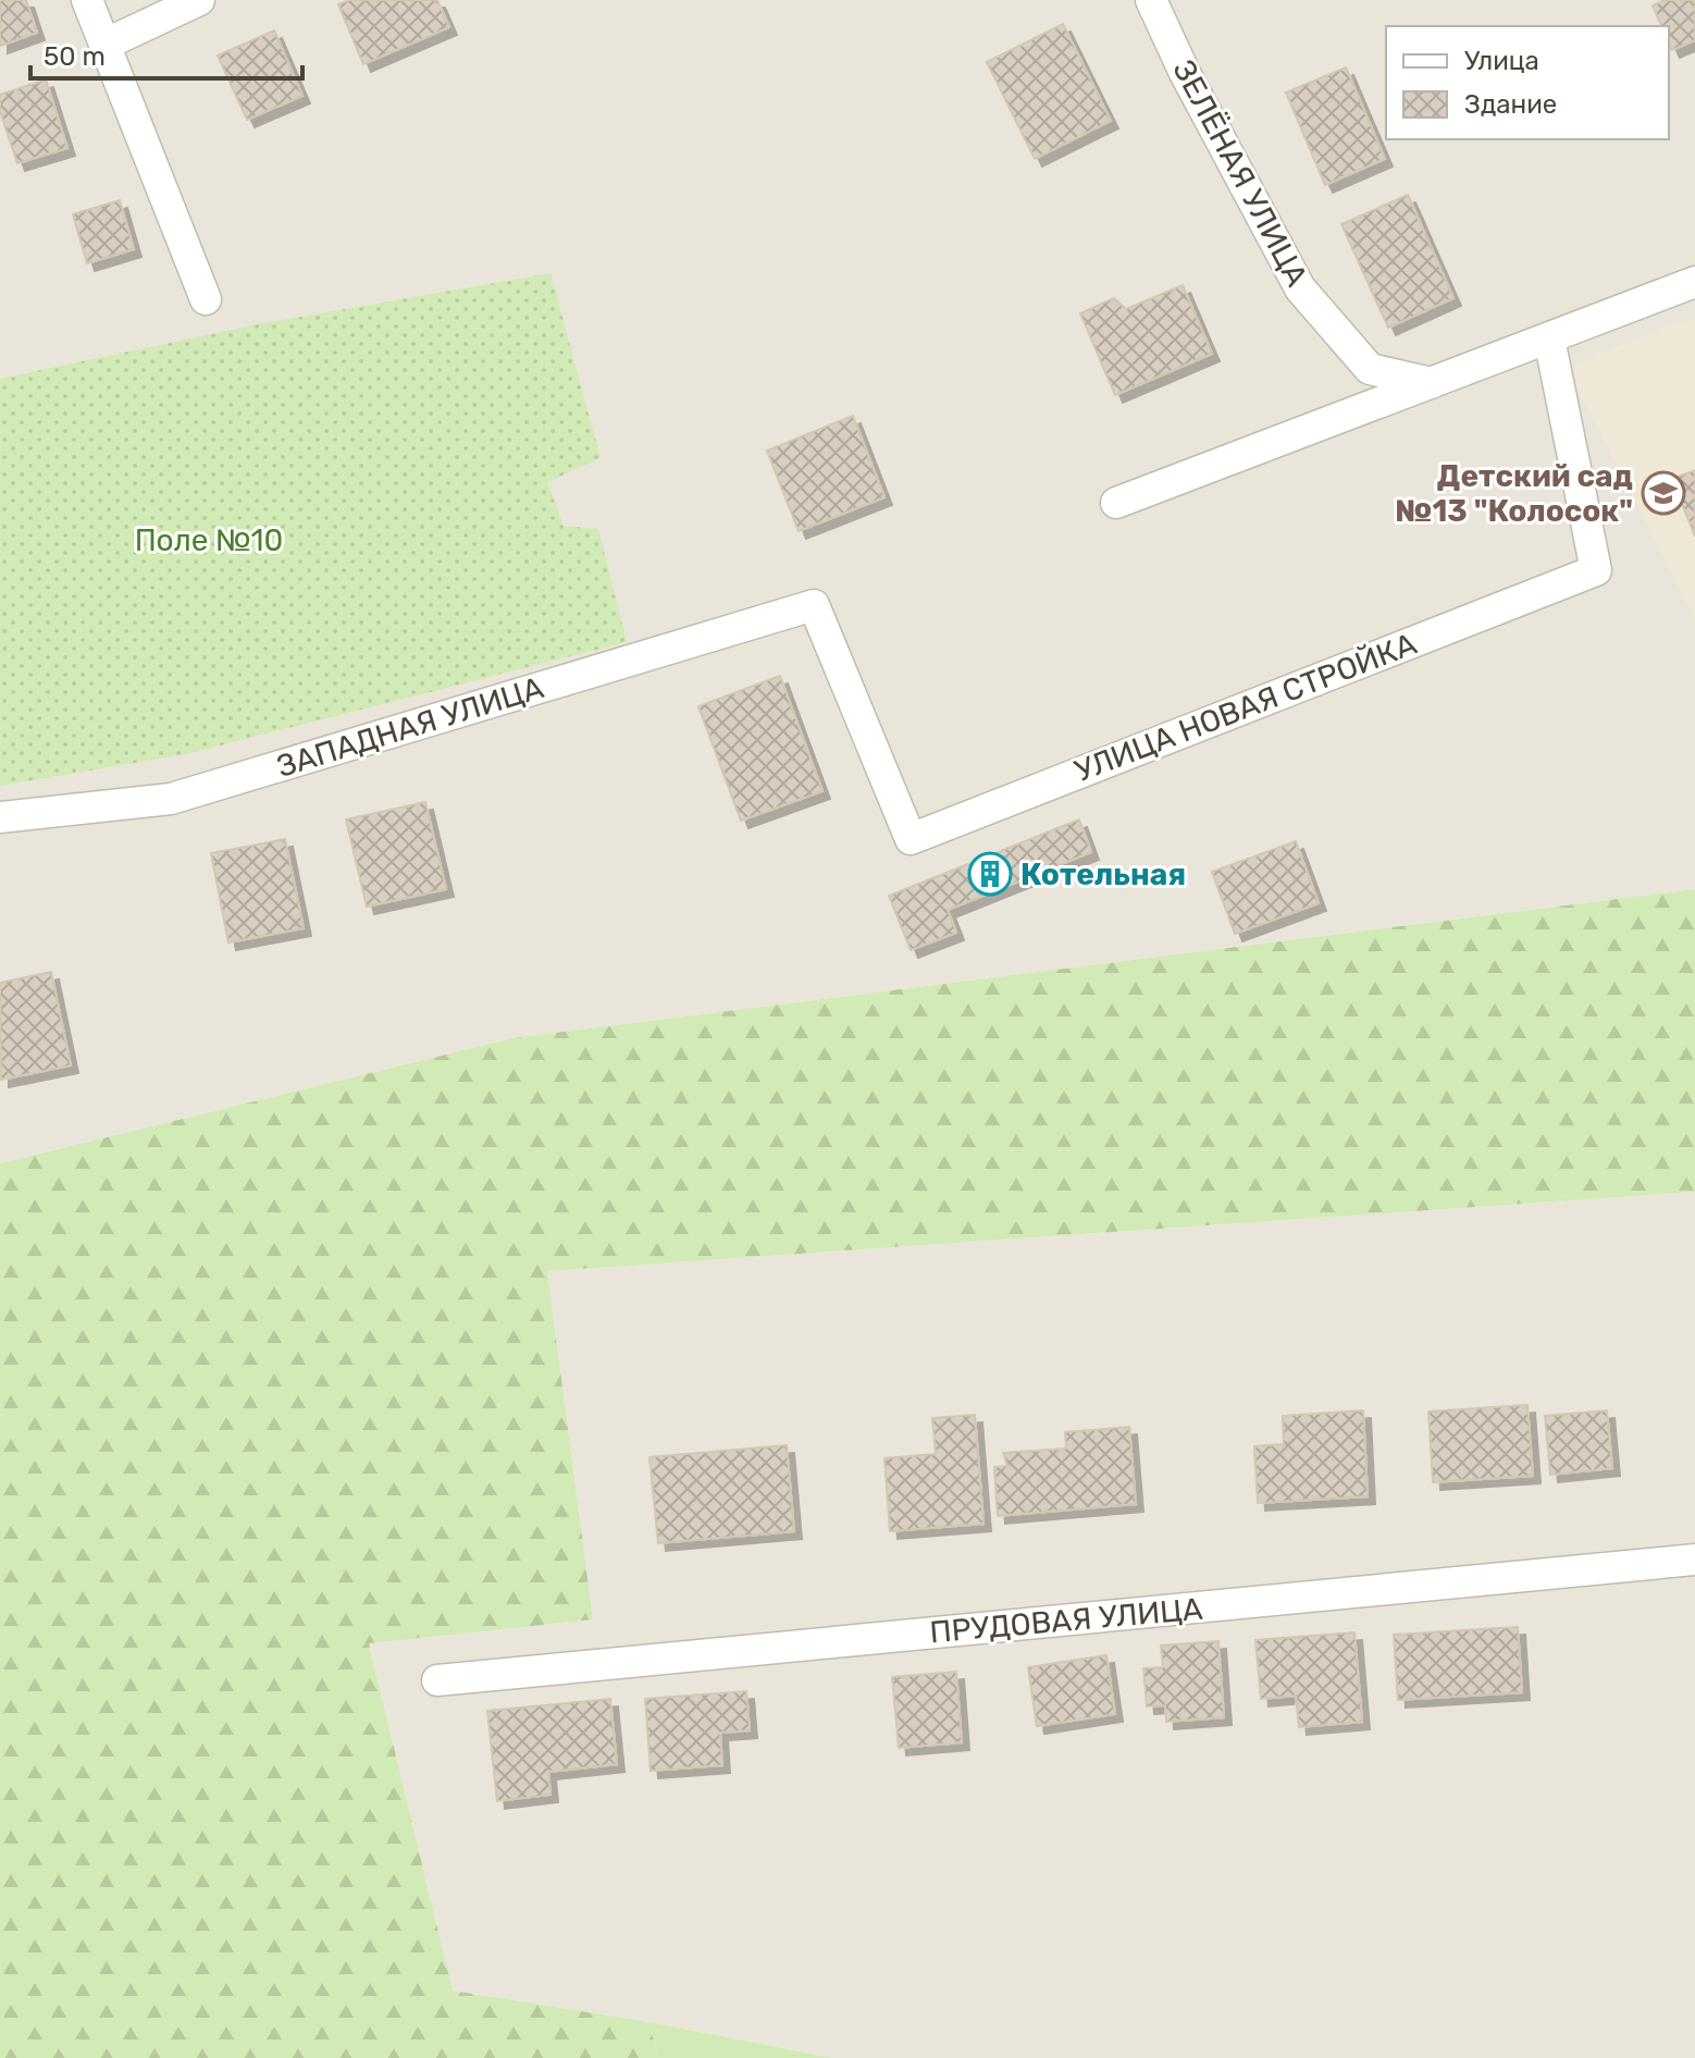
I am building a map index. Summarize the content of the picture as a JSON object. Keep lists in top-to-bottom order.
{
  "streets": {
    "street": [
      "ЗЕЛЁНАЯ УЛИЦА",
      "УЛИЦА НОВАЯ СТРОЙКА",
      "ЗАПАДНАЯ УЛИЦА",
      "ПРУДОВАЯ УЛИЦА"
    ]
  },
  "crossings": [
    ["УЛИЦА НОВАЯ СТРОЙКА", "ЗАПАДНАЯ УЛИЦА"]
  ],
  "parks": ["Поле №10"],
  "places": {
    "school or university": ["Детский сад №13 \"Колосок\""],
    "building": ["Котельная"]
  },
  "legend": ["Улица", "Здание"],
  "scale_bar": "50 m"
}
